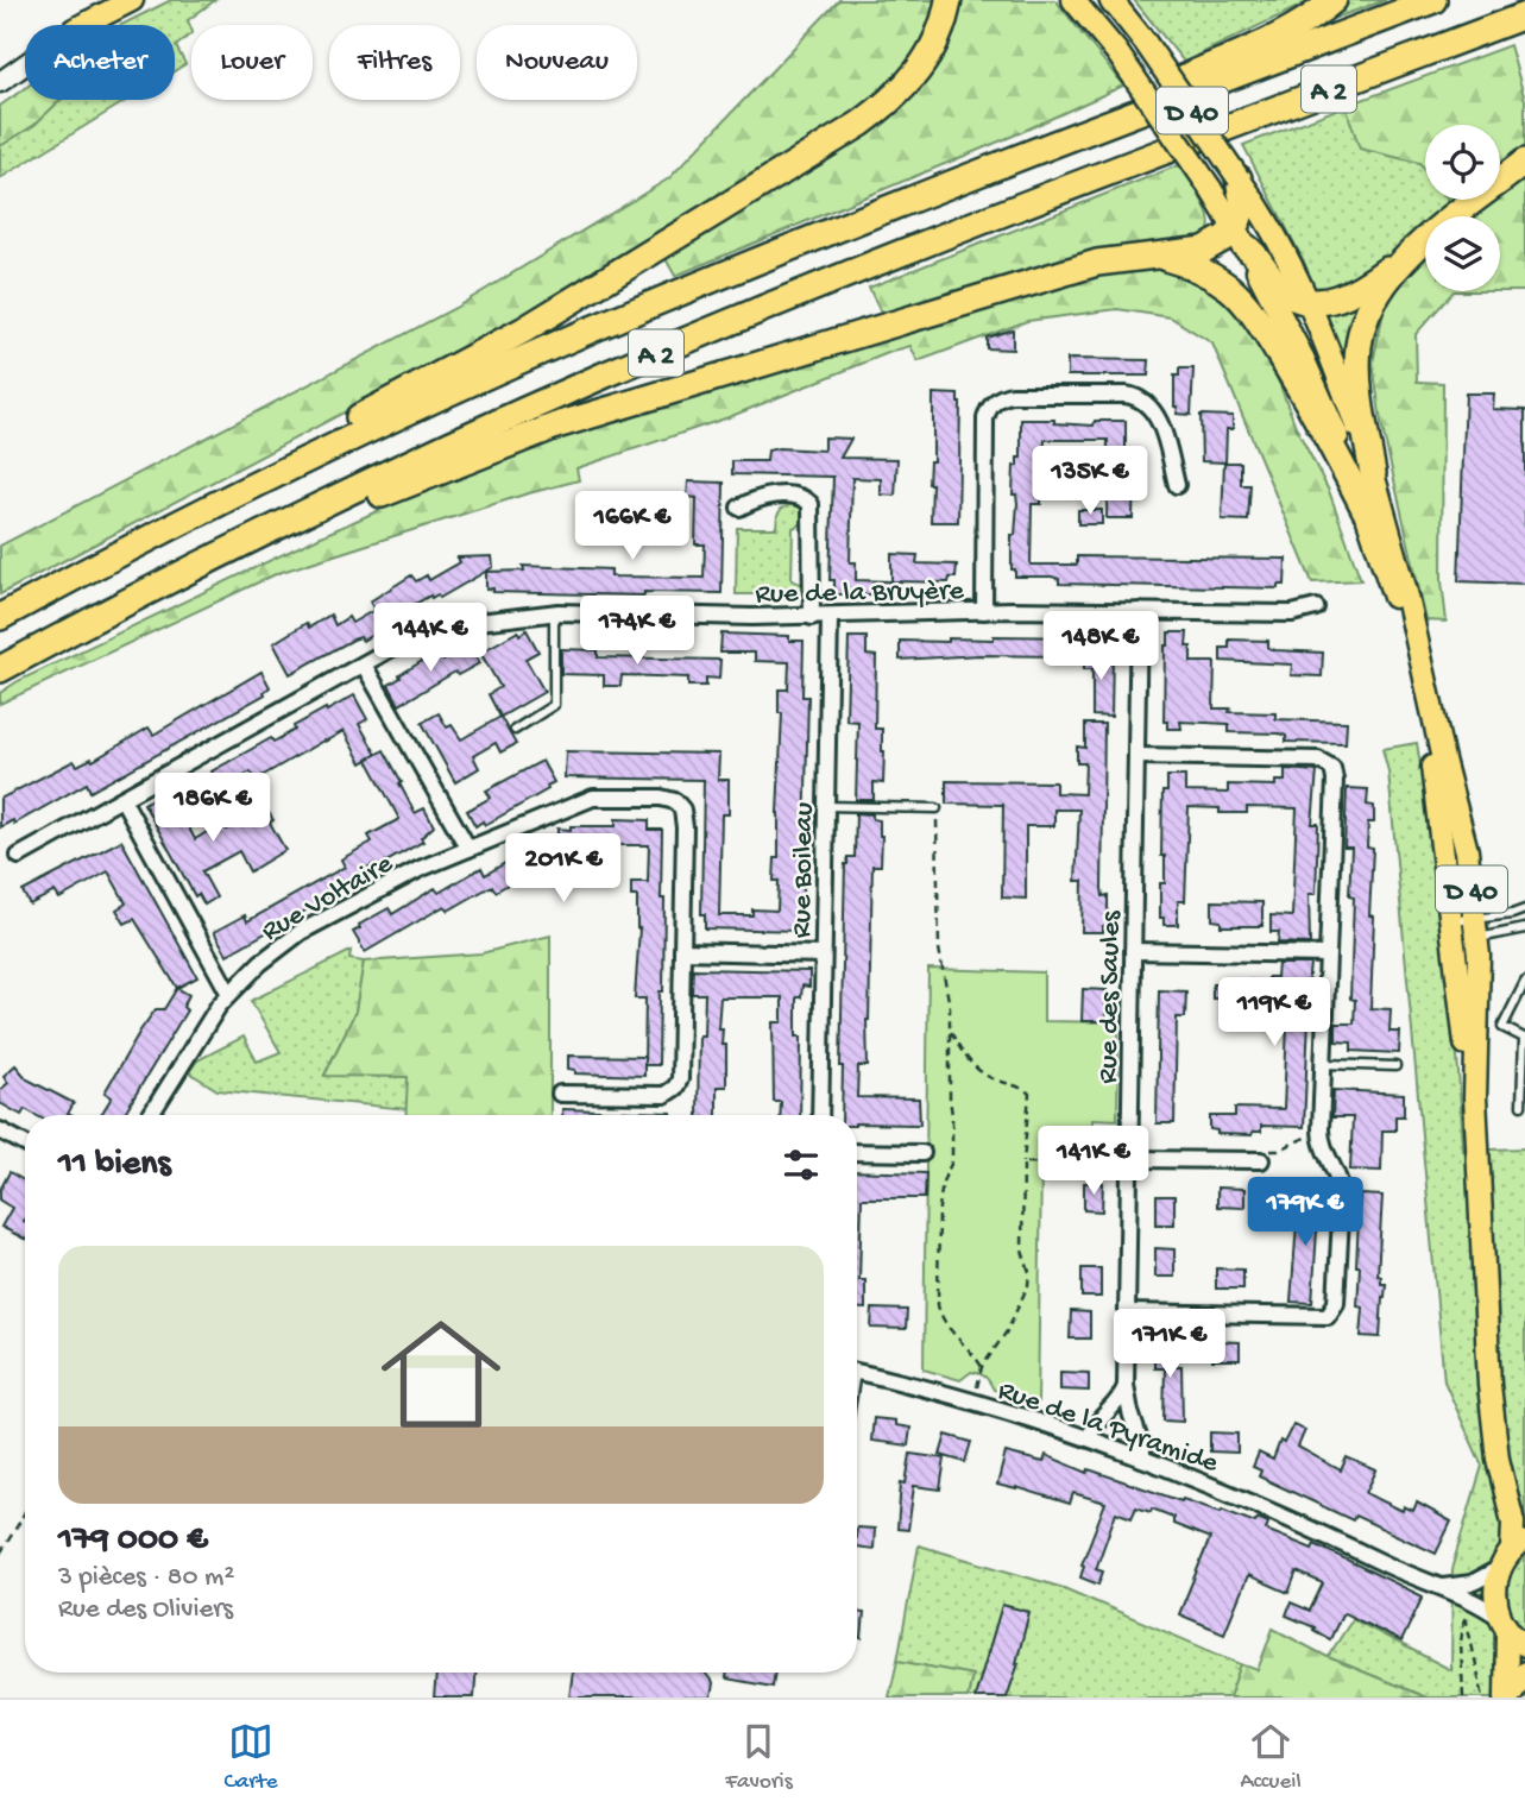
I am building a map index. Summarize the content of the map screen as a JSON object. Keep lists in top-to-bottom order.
{
  "streets": {
    "highway": ["A 2"],
    "main road": ["D 40"],
    "street": [
      "Rue de la Bruyère",
      "Rue Boileau",
      "Rue Voltaire",
      "Rue des Saules",
      "Rue de la Pyramide"
    ]
  },
  "crossings": [
    ["Rue de la Bruyère", "Rue Boileau"],
    ["Rue de la Bruyère", "Rue des Saules"],
    ["Rue des Saules", "Rue de la Pyramide"]
  ],
  "page": {
    "chip": [
      "Acheter",
      "Louer",
      "Filtres",
      "Nouveau"
    ],
    "price": [
      "135K €",
      "166K €",
      "174K €",
      "144K €",
      "148K €",
      "186K €",
      "201K €",
      "119K €",
      "141K €",
      "179K €",
      "171K €"
    ],
    "heading": "11 biens",
    "list": [
      {
        "name": "179 000 €",
        "note": "3 pièces · 80 m² · Rue des Oliviers"
      }
    ],
    "tabs": ["Carte", "Favoris", "Accueil"]
  }
}
